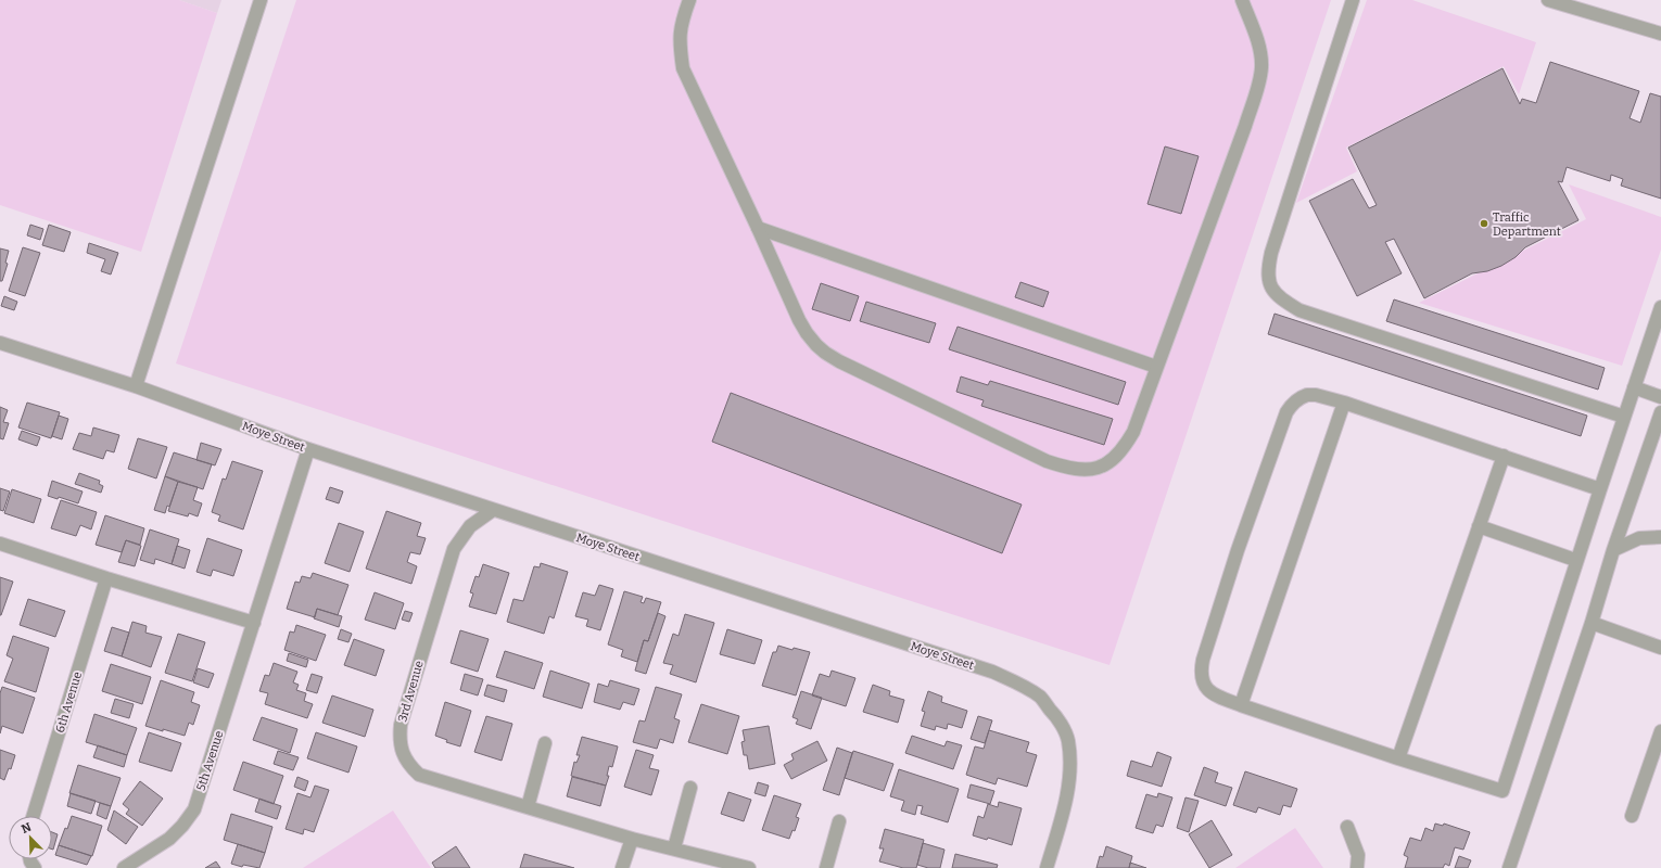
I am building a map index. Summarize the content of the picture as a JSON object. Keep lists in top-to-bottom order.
{
  "streets": {
    "street": [
      "Moye Street",
      "3rd Avenue",
      "6th Avenue",
      "5th Avenue"
    ]
  },
  "crossings": [
    ["Moye Street", "3rd Avenue"],
    ["Moye Street", "5th Avenue"]
  ],
  "places": ["Traffic Department"],
  "north": "top left"
}
